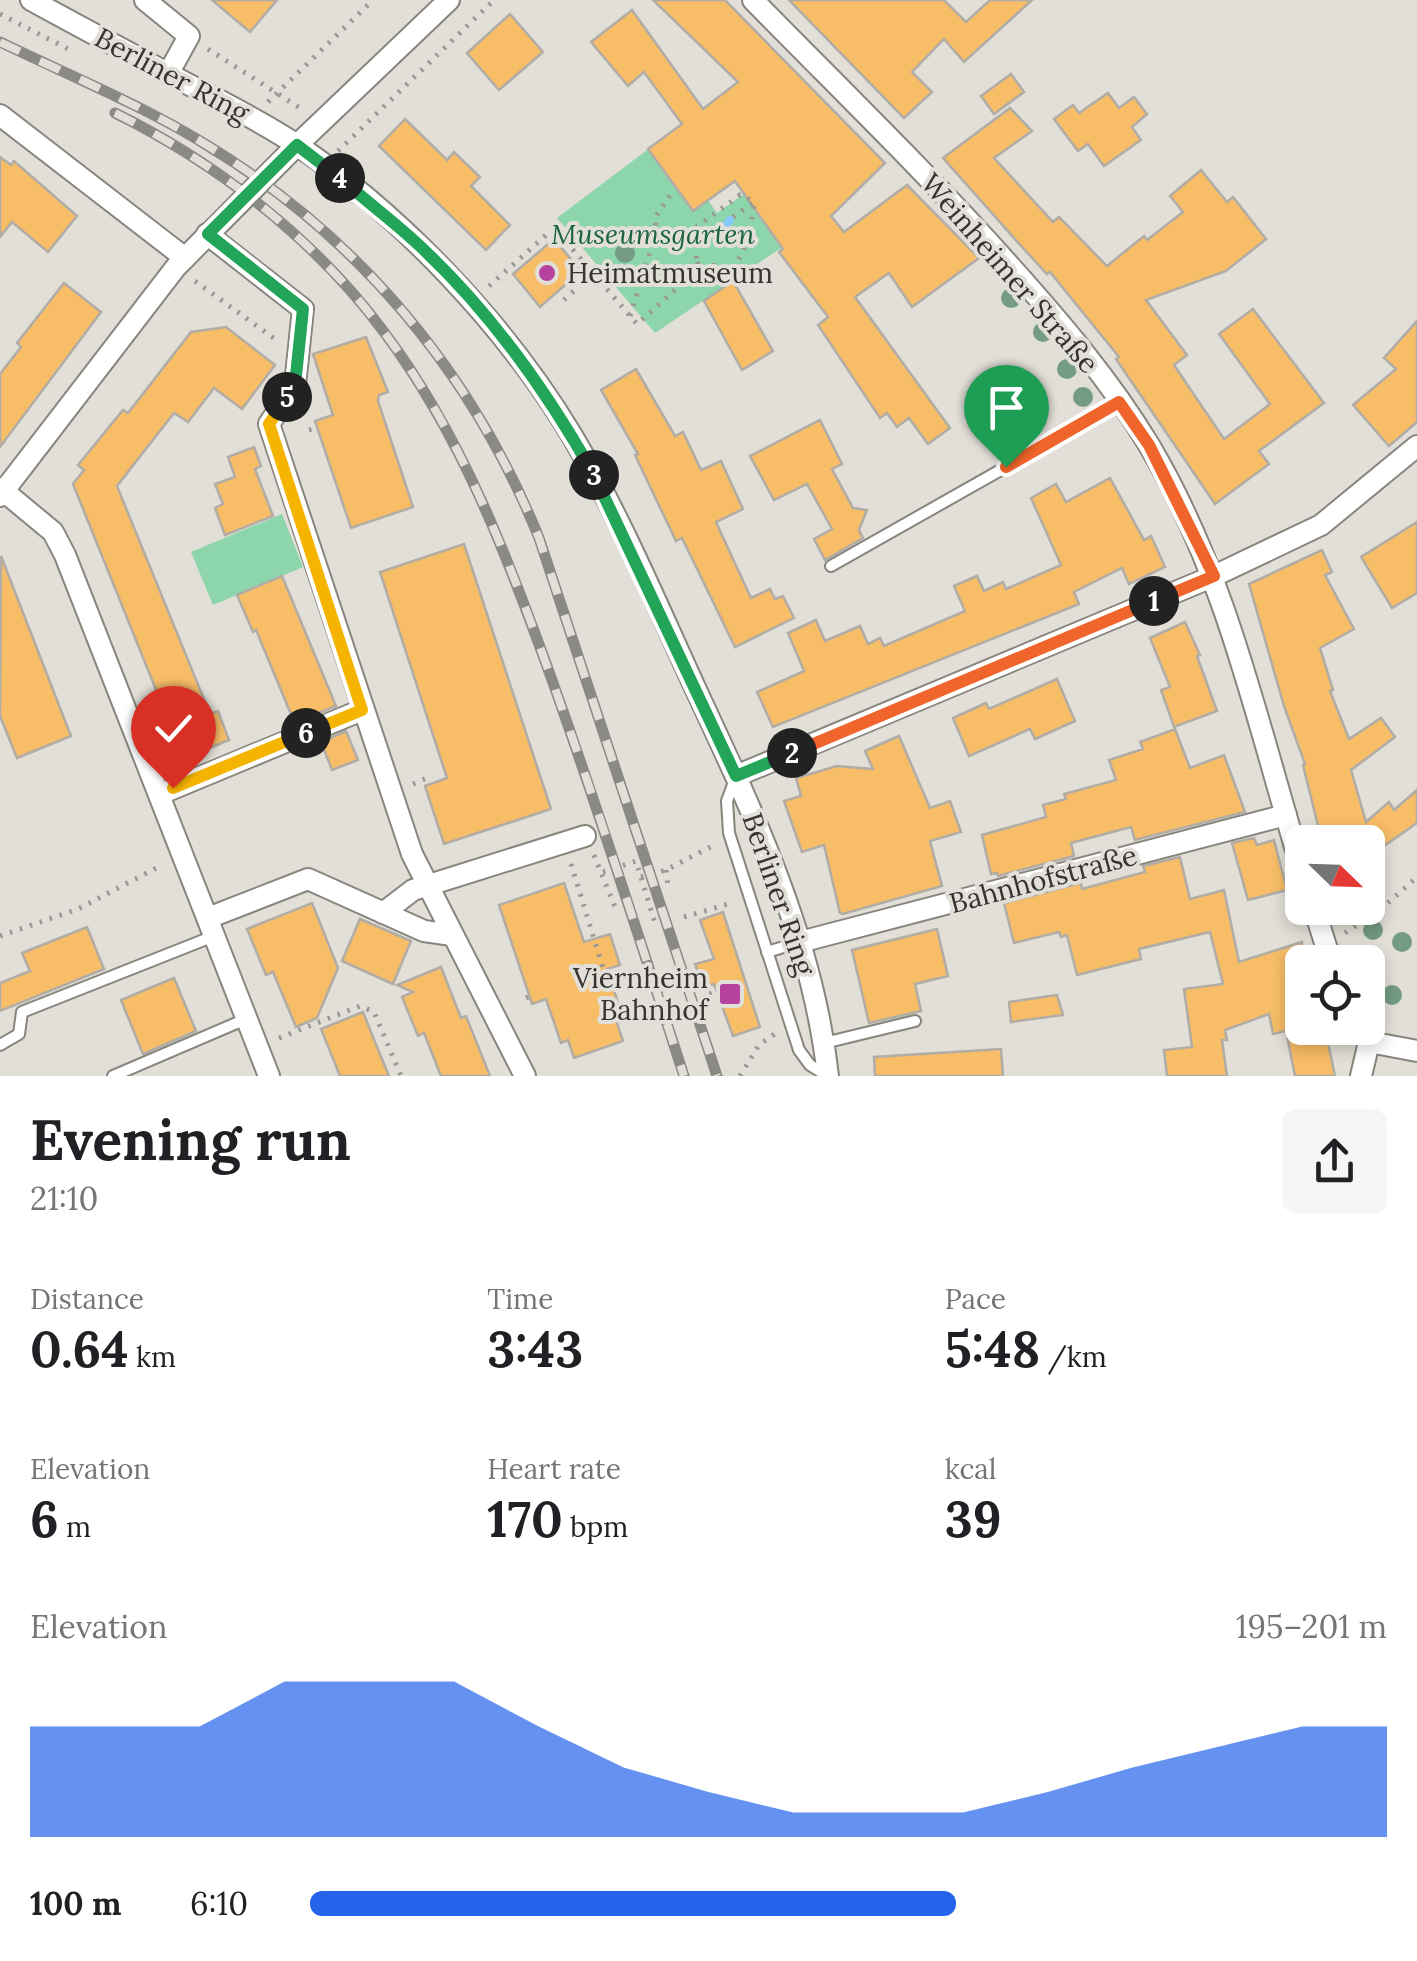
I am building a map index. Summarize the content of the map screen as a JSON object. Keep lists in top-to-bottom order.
{
  "streets": {
    "street": ["Berliner Ring", "Weinheimer Straße", "Bahnhofstraße"]
  },
  "crossings": [
    ["Berliner Ring", "Bahnhofstraße"],
    ["Weinheimer Straße", "Bahnhofstraße"]
  ],
  "parks": ["Museumsgarten"],
  "places": {
    "other": ["Heimatmuseum"],
    "transit": ["Viernheim Bahnhof"]
  },
  "north": "bottom right",
  "page": {
    "pins": [
      "4",
      "5",
      "3",
      "1",
      "6",
      "2"
    ],
    "heading": ["Evening run", "21:10"],
    "stats": [
      ["Distance", "0.64 km"],
      ["Time", "3:43"],
      ["Pace", "5:48 /km"],
      ["Elevation", "6 m"],
      ["Heart rate", "170 bpm"],
      ["kcal", "39"]
    ],
    "chart": ["Elevation", "195–201 m"],
    "list": [
      {
        "name": "100 m",
        "note": "6:10"
      }
    ]
  }
}
